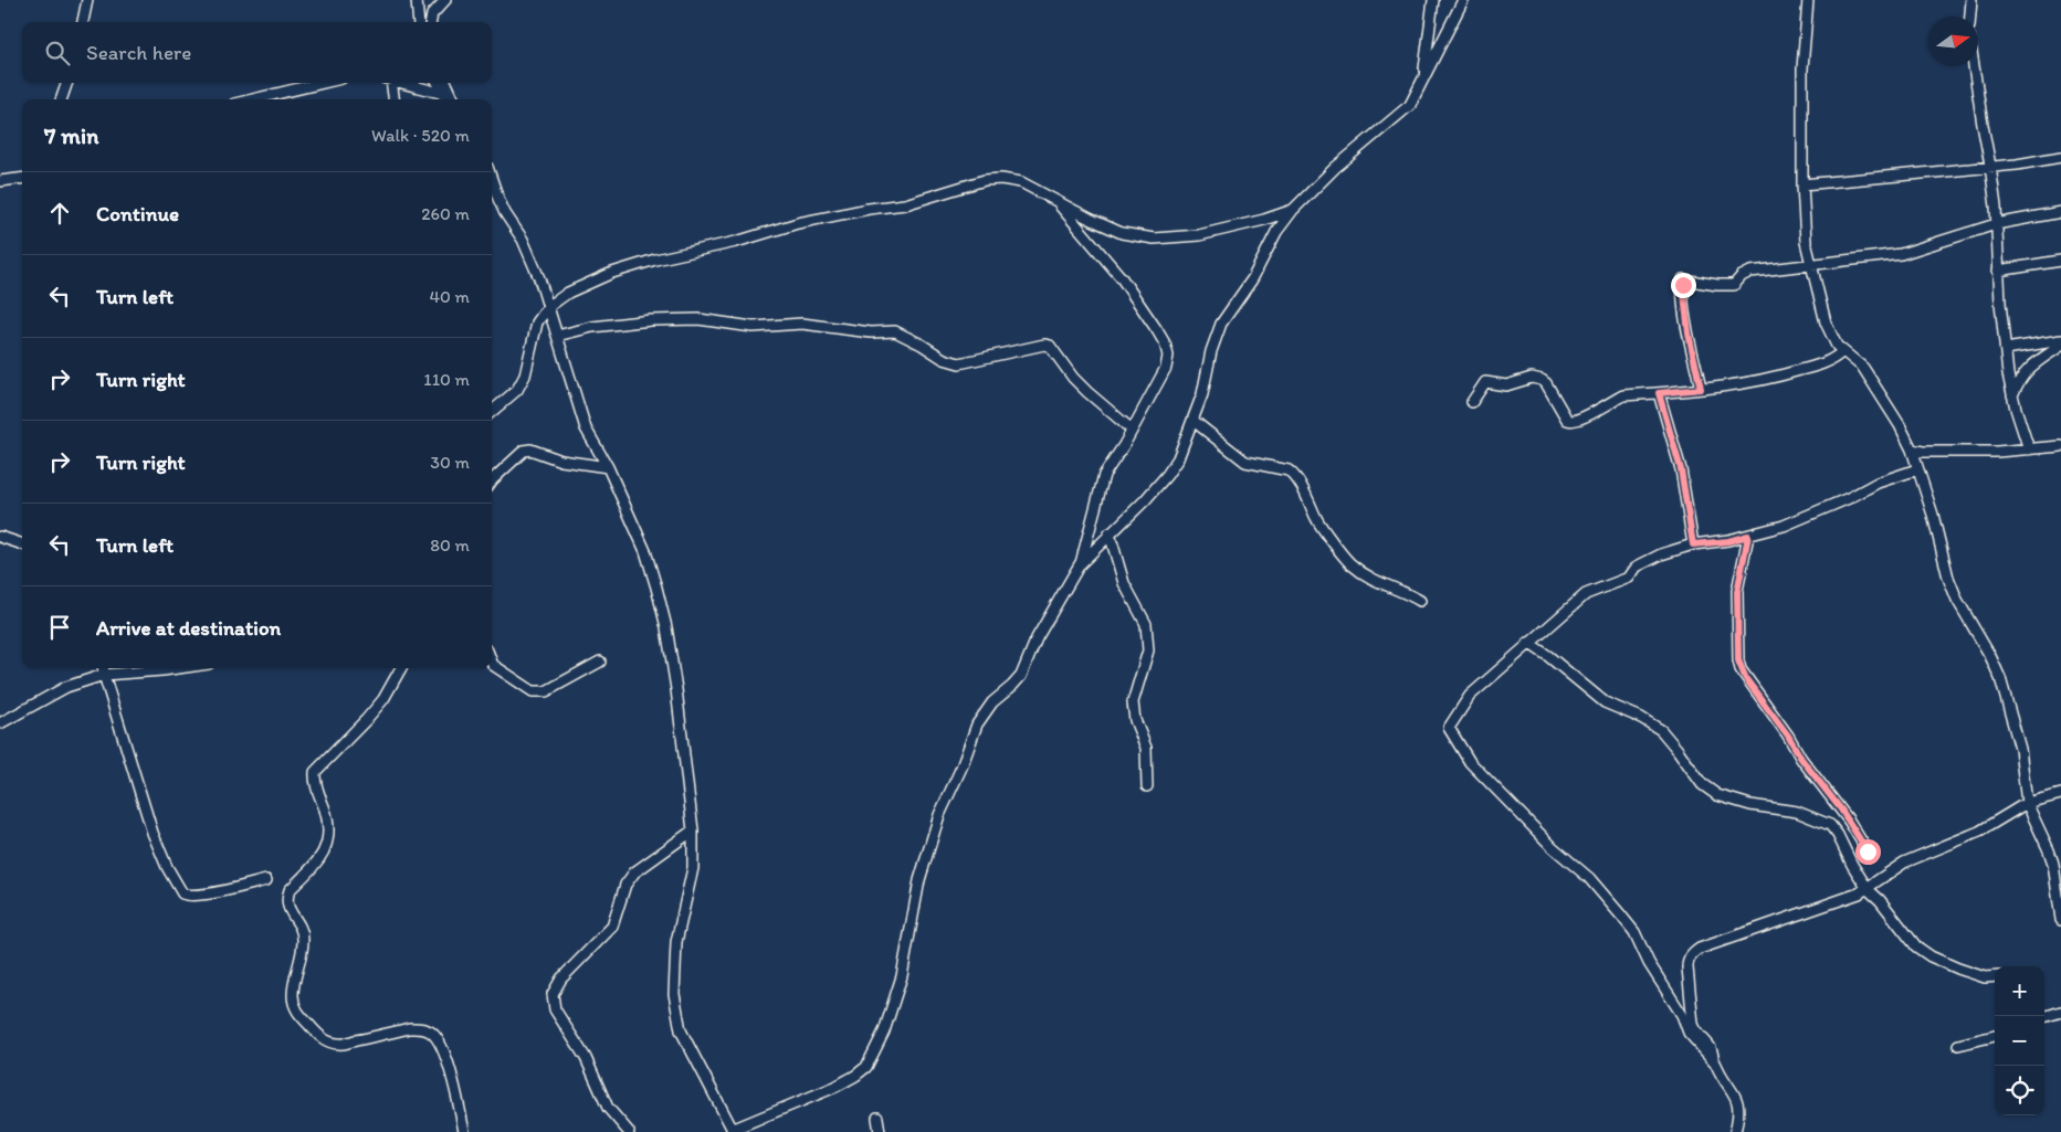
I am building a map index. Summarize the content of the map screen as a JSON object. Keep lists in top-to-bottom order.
{
  "north": "right",
  "page": {
    "search": "Search here",
    "heading": ["7 min", "Walk · 520 m"],
    "list": [
      ["Continue", "260 m"],
      ["Turn left", "40 m"],
      ["Turn right", "110 m"],
      ["Turn right", "30 m"],
      ["Turn left", "80 m"],
      "Arrive at destination"
    ],
    "map_buttons": ["+", "−"]
  }
}
